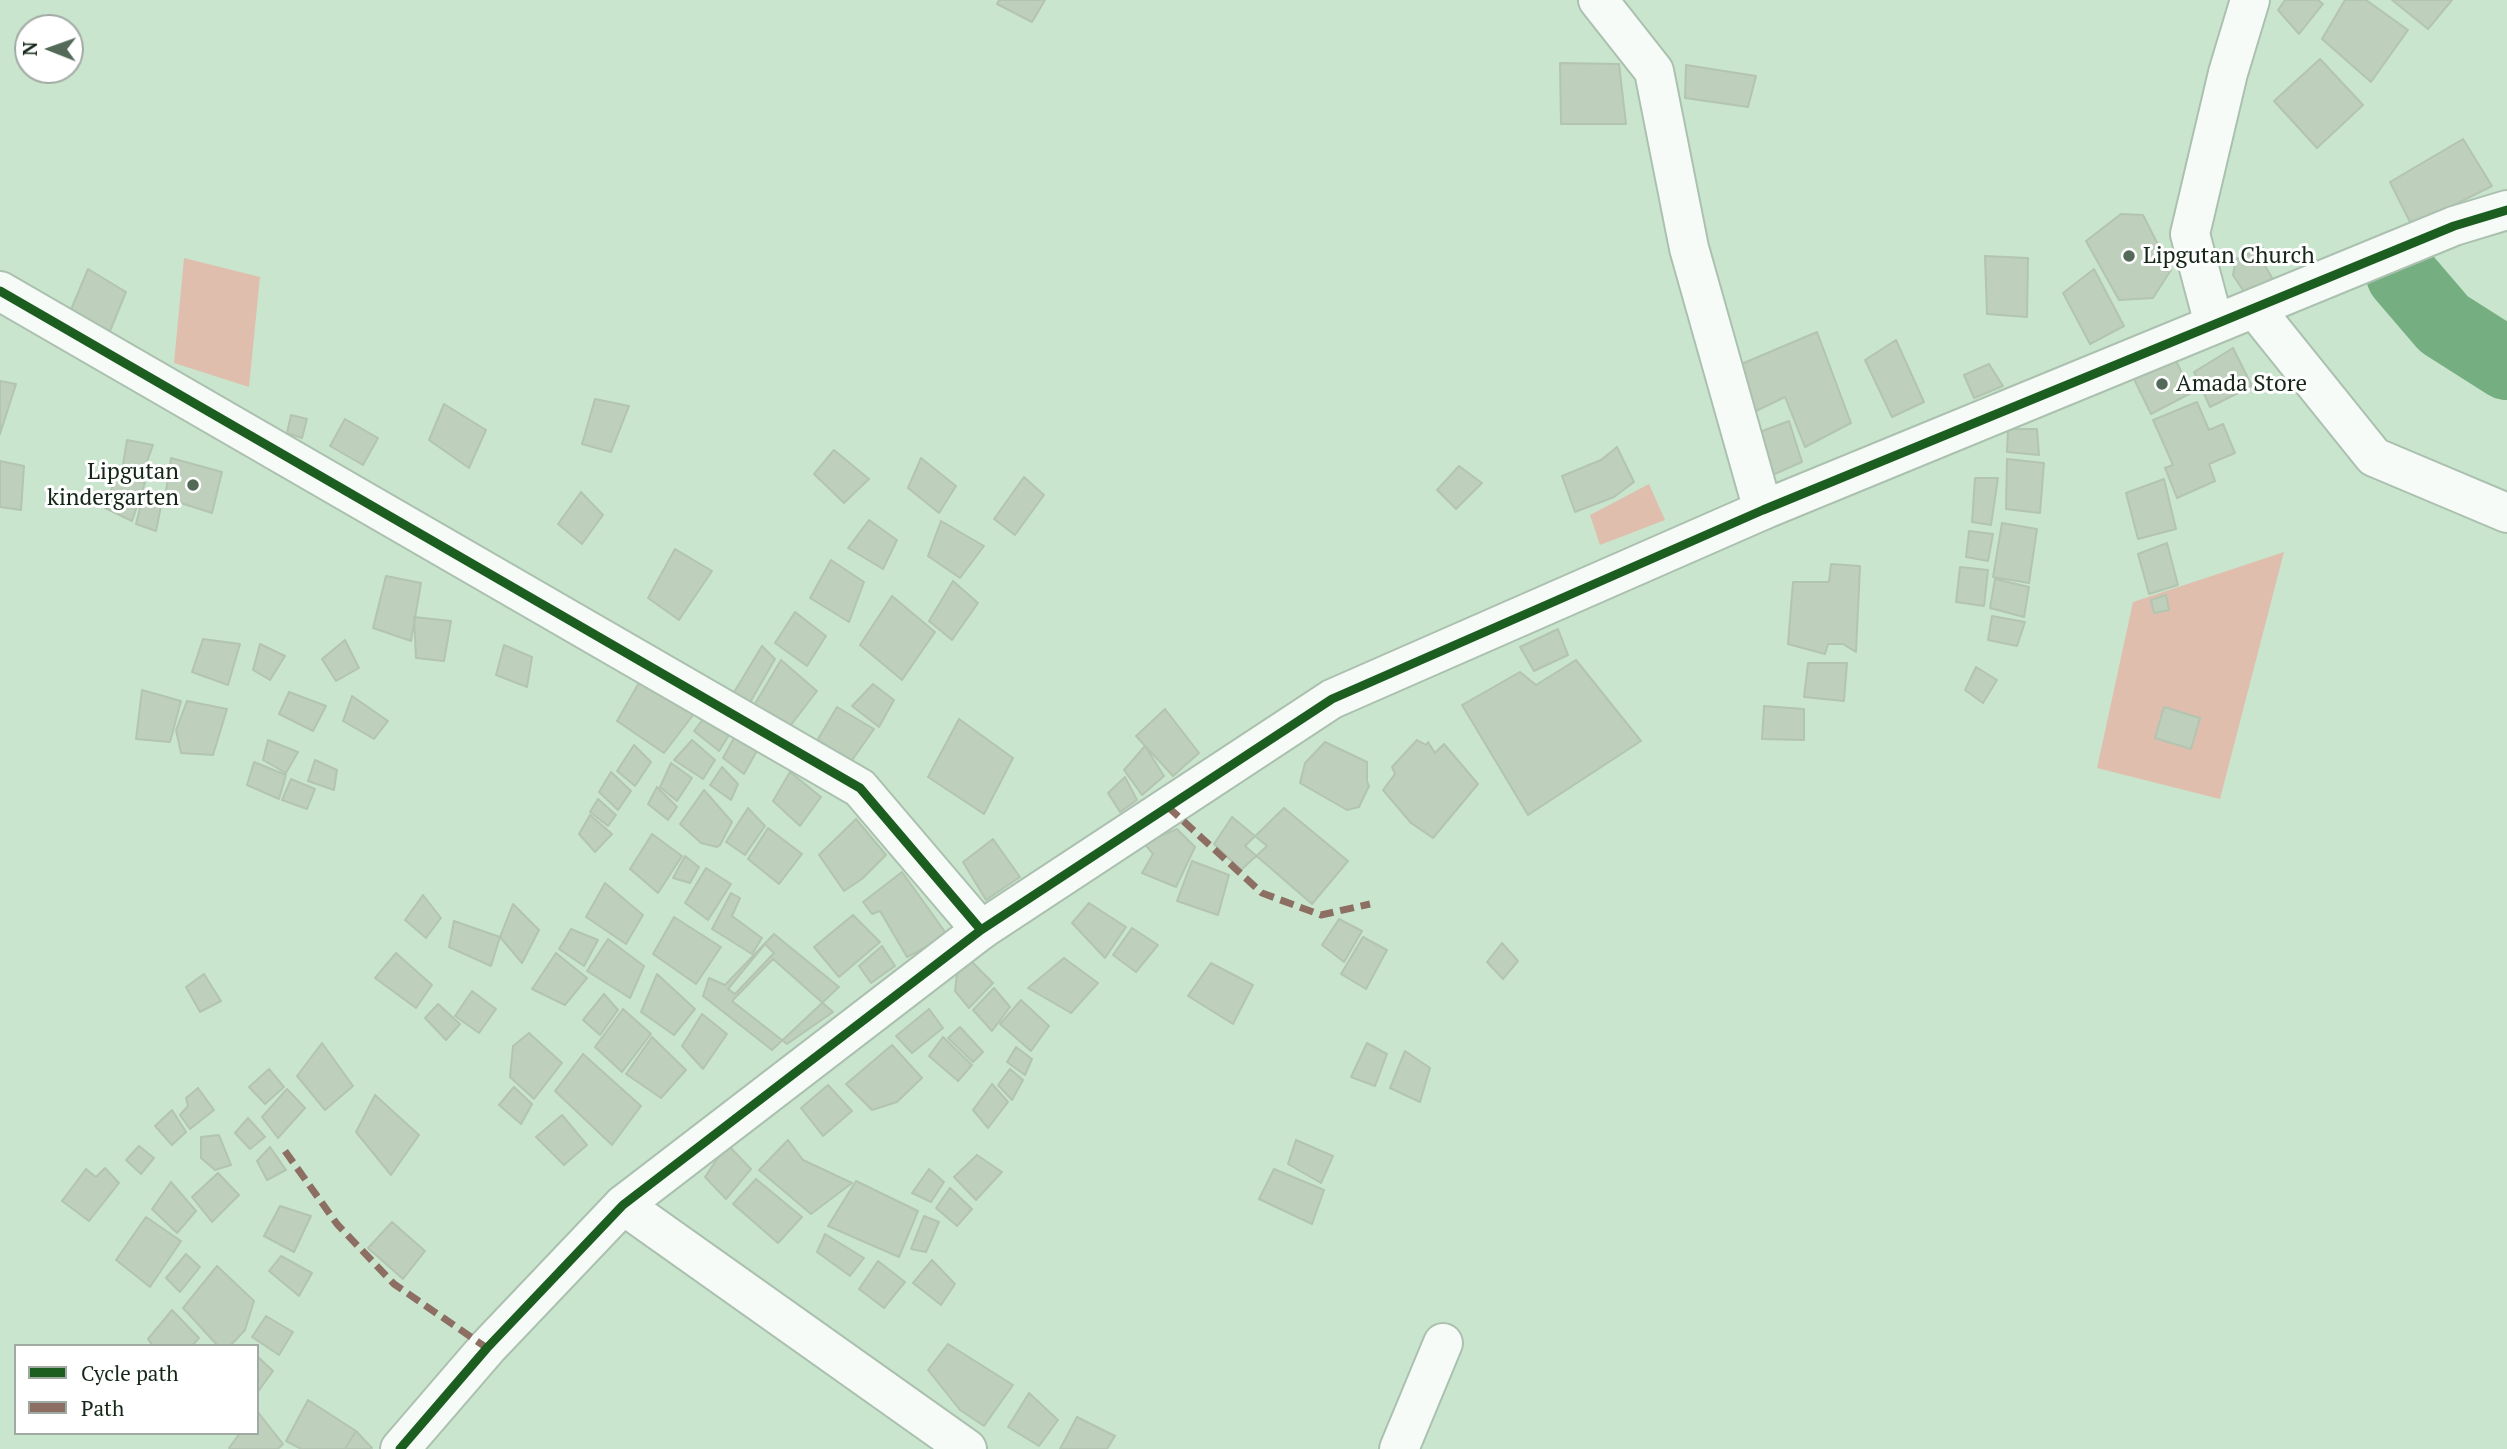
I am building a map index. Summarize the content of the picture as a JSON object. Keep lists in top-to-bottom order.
{
  "places": ["Lipgutan Church", "Amada Store", "Lipgutan kindergarten"],
  "legend": ["Cycle path", "Path"],
  "north": "left"
}
